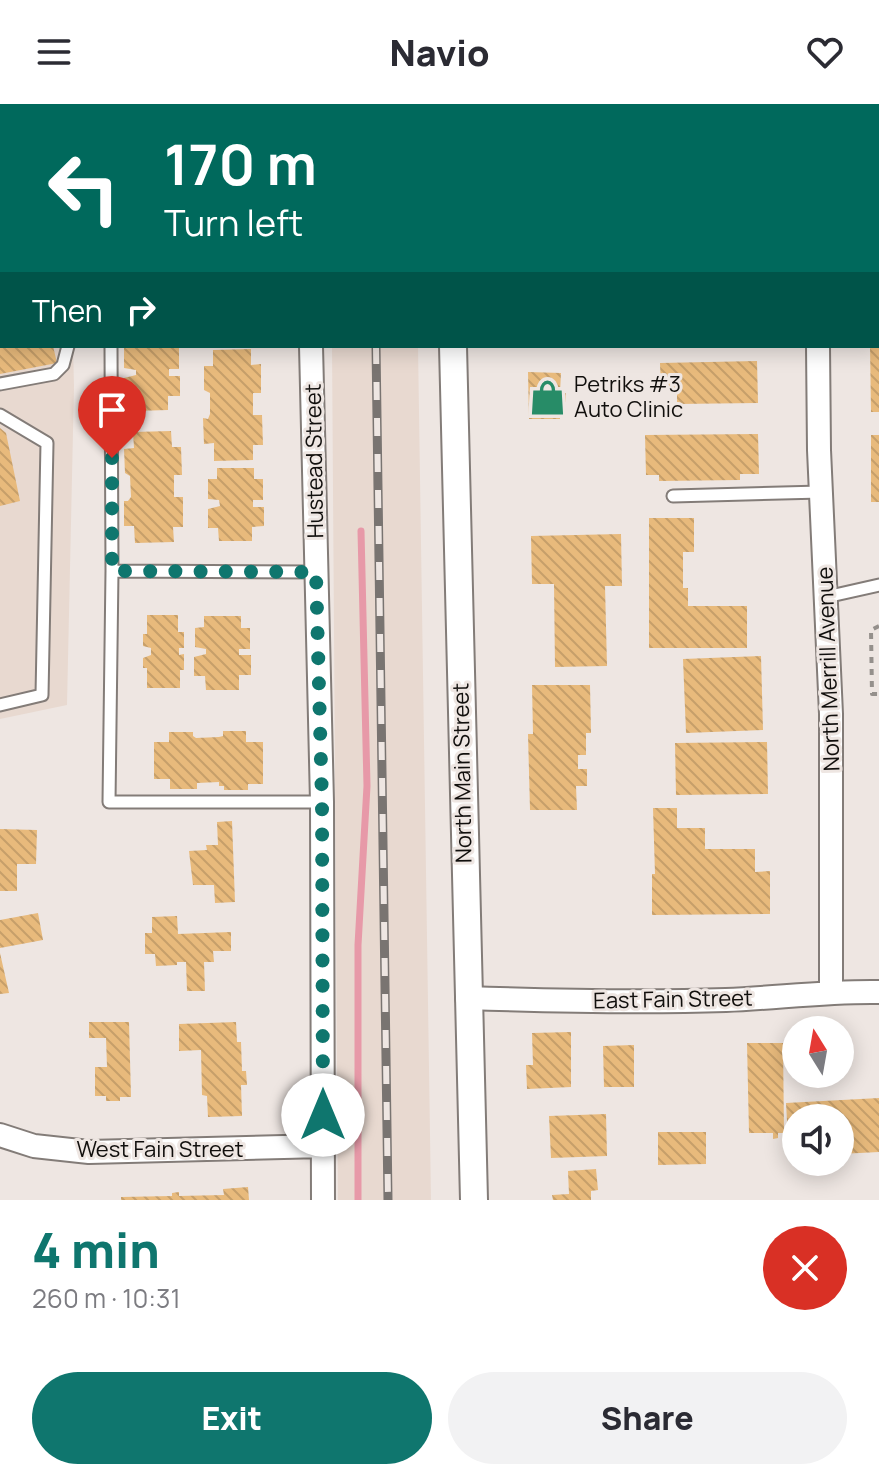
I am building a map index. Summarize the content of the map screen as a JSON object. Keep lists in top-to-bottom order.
{
  "streets": {
    "street": [
      "Hustead Street",
      "North Merrill Avenue",
      "North Main Street",
      "East Fain Street",
      "West Fain Street"
    ]
  },
  "crossings": [
    ["Hustead Street", "West Fain Street"],
    ["North Merrill Avenue", "East Fain Street"],
    ["North Main Street", "East Fain Street"]
  ],
  "places": {
    "shop": ["Petriks #3 Auto Clinic"]
  },
  "north": "top",
  "page": {
    "header": "Navio",
    "turn": ["170 m", "Turn left"],
    "then": "Then",
    "heading": ["4 min", "260 m · 10:31"],
    "buttons": ["Exit", "Share"]
  }
}
